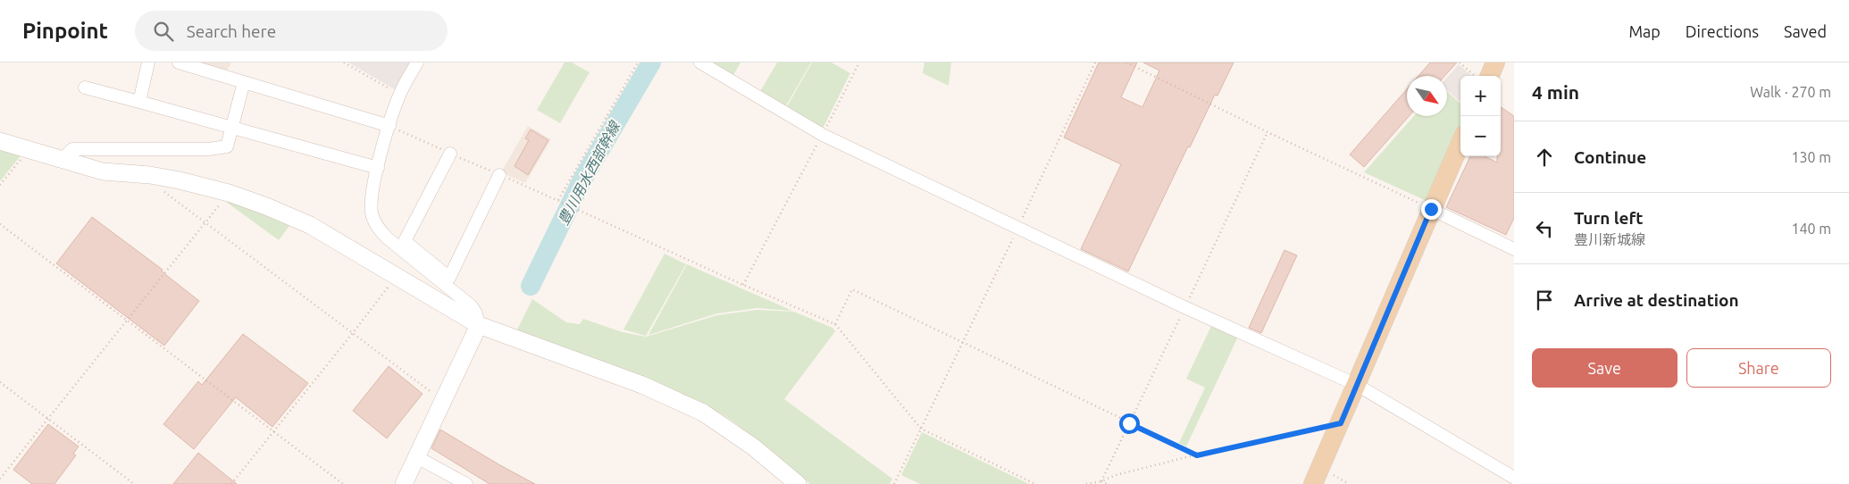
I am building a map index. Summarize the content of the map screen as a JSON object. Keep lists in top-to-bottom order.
{
  "water": ["豊川用水西部幹線"],
  "north": "bottom right",
  "page": {
    "header": "Pinpoint",
    "search": "Search here",
    "nav": ["Map", "Directions", "Saved"],
    "heading": ["4 min", "Walk · 270 m"],
    "map_buttons": ["+", "−"],
    "list": [
      ["Continue", "130 m"],
      ["Turn left", "豊川新城線", "140 m"],
      "Arrive at destination"
    ],
    "buttons": ["Save", "Share"]
  }
}
